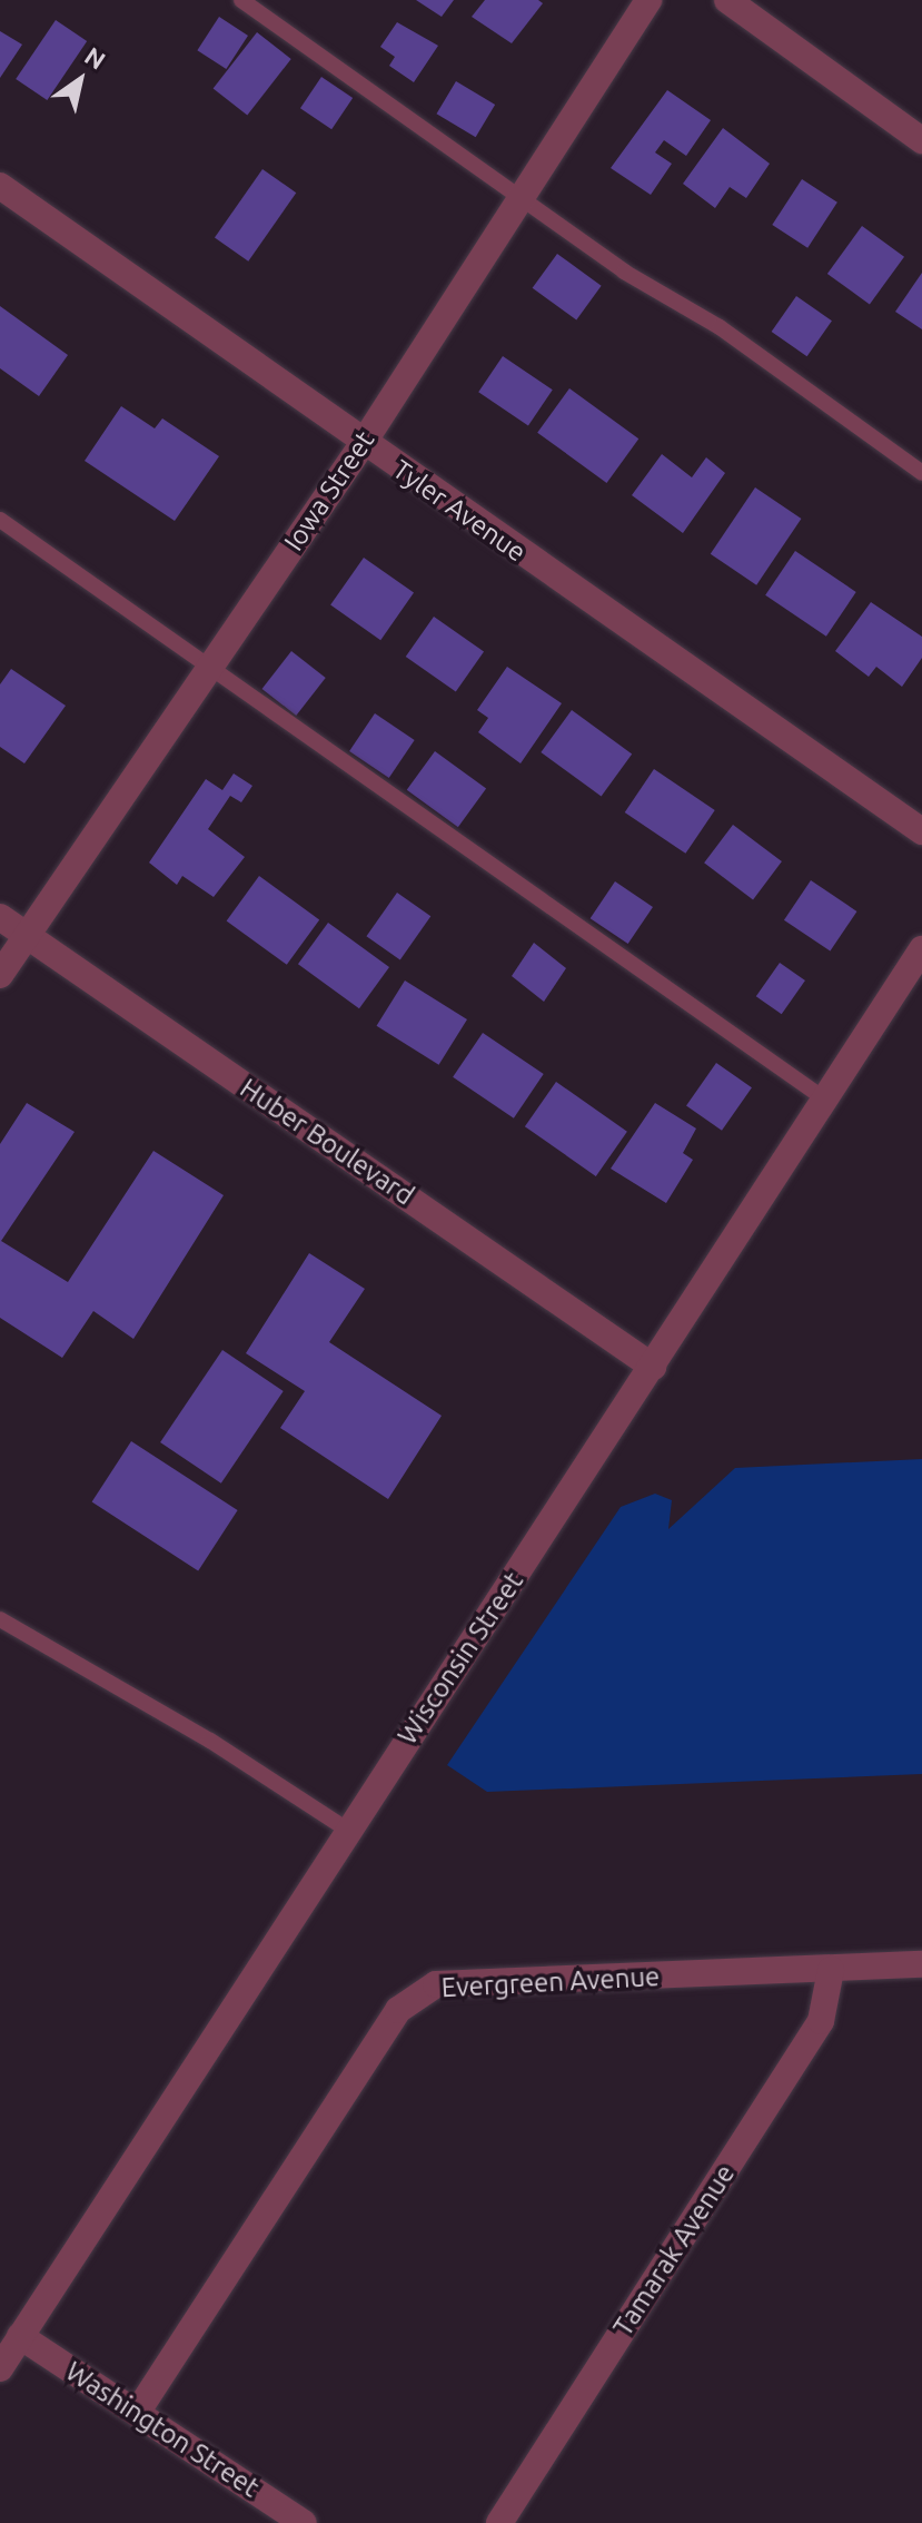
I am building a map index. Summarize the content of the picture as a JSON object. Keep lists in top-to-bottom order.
{
  "streets": {
    "street": [
      "Iowa Street",
      "Tyler Avenue",
      "Huber Boulevard",
      "Wisconsin Street",
      "Evergreen Avenue",
      "Tamarak Avenue",
      "Washington Street"
    ]
  },
  "crossings": [
    ["Iowa Street", "Tyler Avenue"],
    ["Iowa Street", "Huber Boulevard"],
    ["Huber Boulevard", "Wisconsin Street"],
    ["Wisconsin Street", "Washington Street"],
    ["Evergreen Avenue", "Tamarak Avenue"],
    ["Evergreen Avenue", "Washington Street"]
  ],
  "north": "top right"
}
